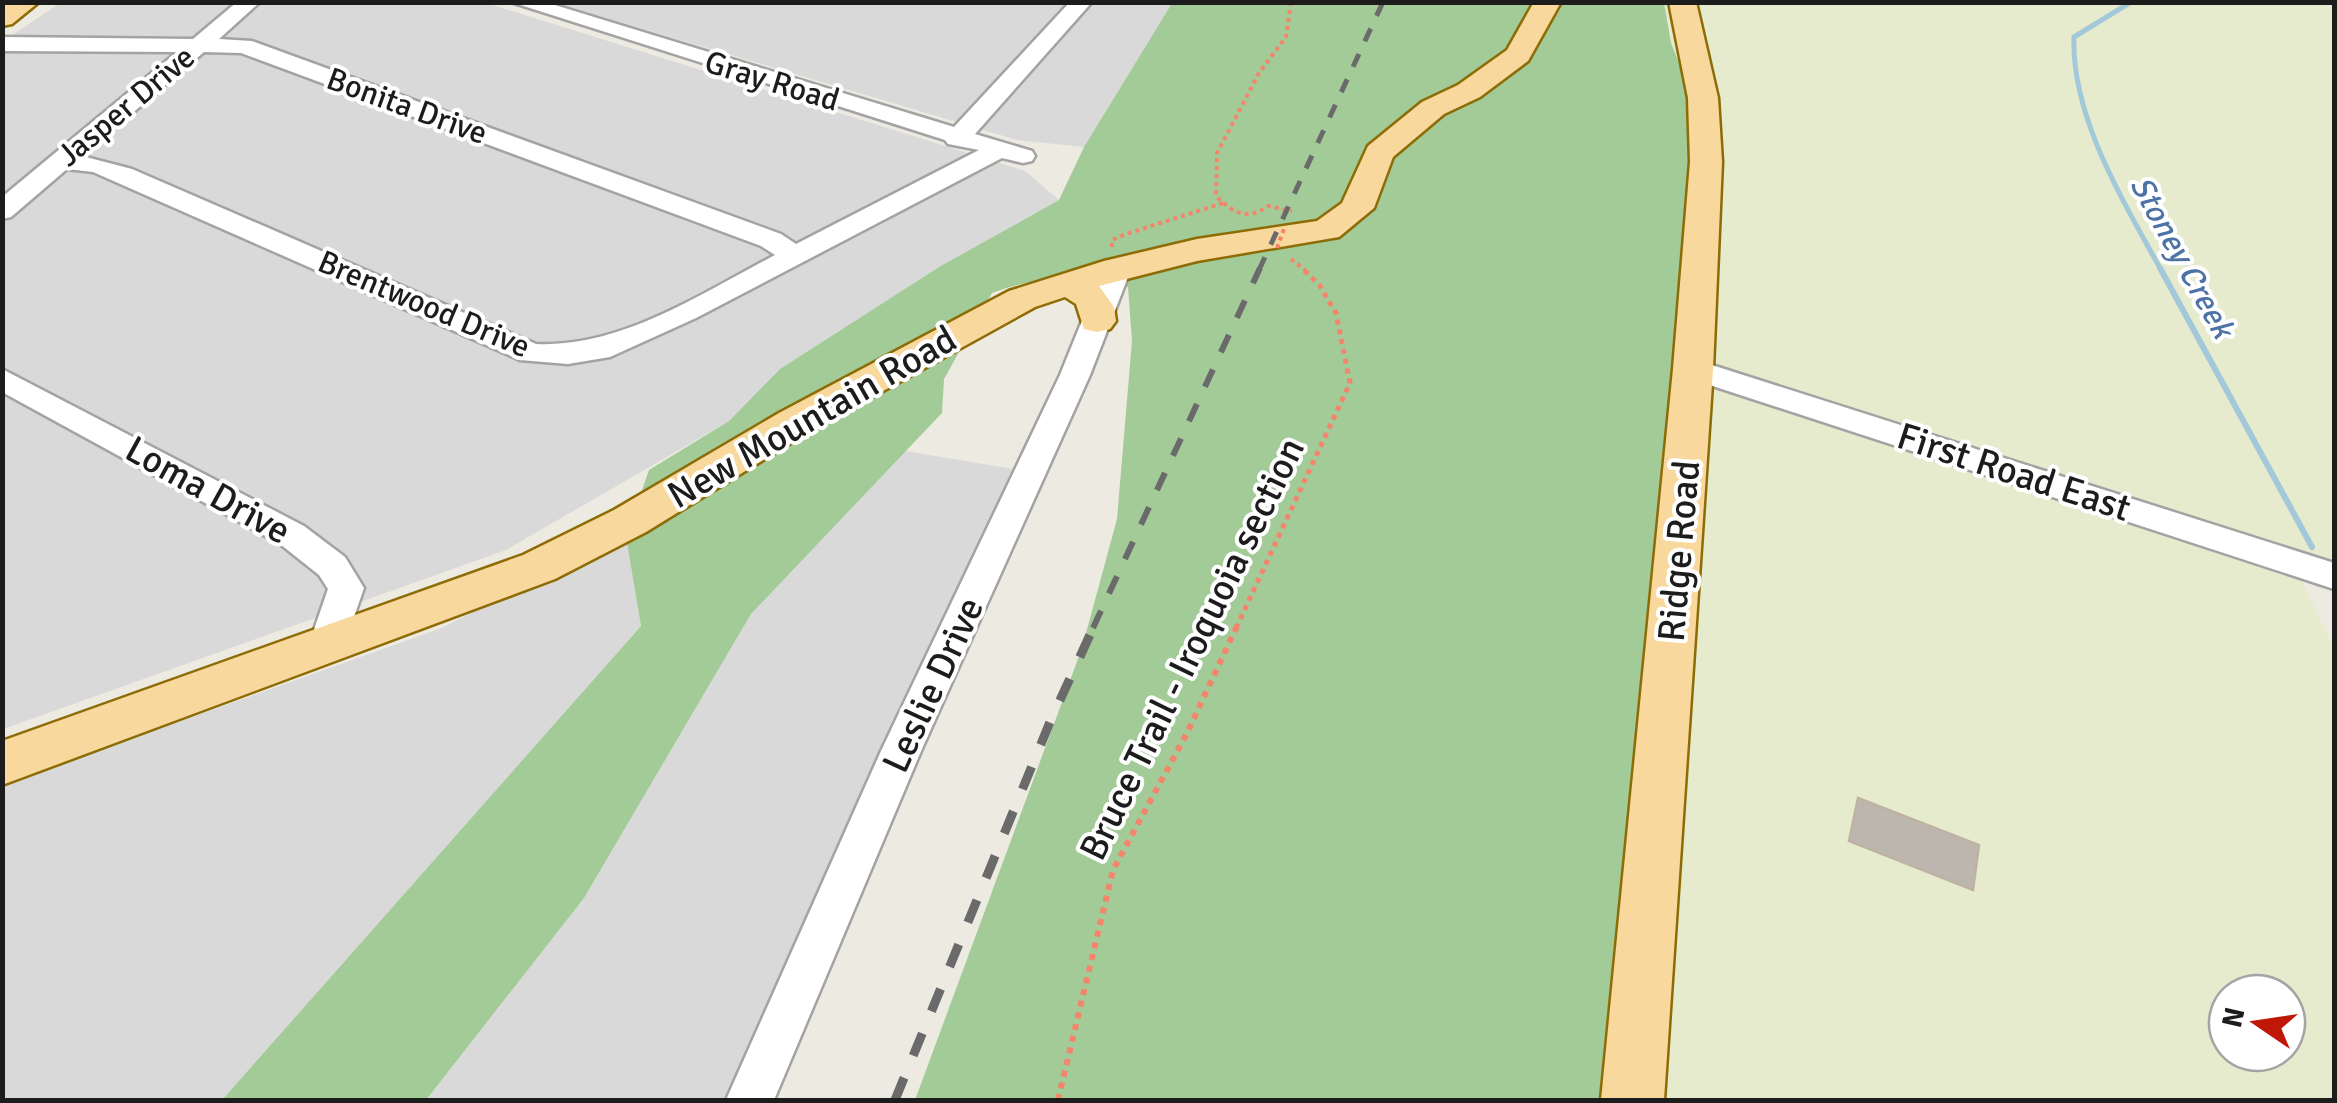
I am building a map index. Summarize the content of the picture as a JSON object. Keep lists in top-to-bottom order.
{
  "streets": {
    "main road": ["New Mountain Road", "Ridge Road"],
    "street": [
      "Gray Road",
      "Jasper Drive",
      "Bonita Drive",
      "Brentwood Drive",
      "First Road East",
      "Loma Drive",
      "Leslie Drive"
    ],
    "path": ["Bruce Trail - Iroquoia section"]
  },
  "crossings": [
    ["Gray Road", "Brentwood Drive"],
    ["Jasper Drive", "Bonita Drive"],
    ["Jasper Drive", "Brentwood Drive"],
    ["Bonita Drive", "Brentwood Drive"],
    ["New Mountain Road", "Loma Drive"],
    ["New Mountain Road", "Leslie Drive"],
    ["First Road East", "Ridge Road"]
  ],
  "water": ["Stoney Creek"],
  "north": "left"
}
